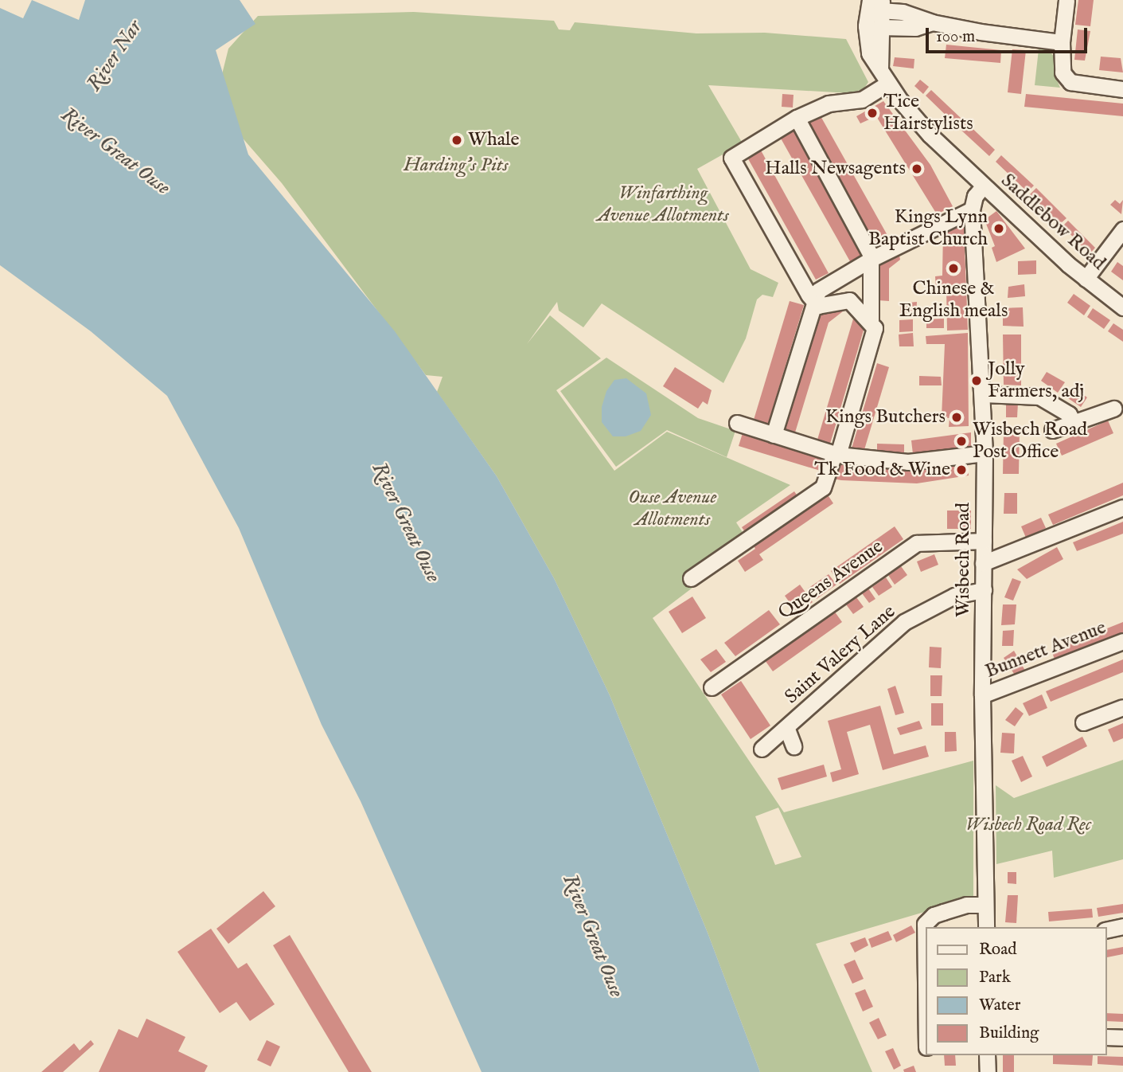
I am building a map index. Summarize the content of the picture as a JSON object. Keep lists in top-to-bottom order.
{
  "streets": {
    "street": [
      "Saddlebow Road",
      "Wisbech Road",
      "Queens Avenue",
      "Bunnett Avenue",
      "Saint Valery Lane"
    ]
  },
  "crossings": [
    ["Wisbech Road", "Queens Avenue"],
    ["Wisbech Road", "Bunnett Avenue"],
    ["Wisbech Road", "Saint Valery Lane"]
  ],
  "water": ["River Nar", "River Great Ouse"],
  "parks": [
    "Harding's Pits",
    "Winfarthing Avenue Allotments",
    "Ouse Avenue Allotments",
    "Wisbech Road Rec"
  ],
  "places": [
    "Tice Hairstylists",
    "Whale",
    "Halls Newsagents",
    "Kings Lynn Baptist Church",
    "Chinese & English meals",
    "Jolly Farmers, adj",
    "Kings Butchers",
    "Wisbech Road Post Office",
    "Tk Food & Wine"
  ],
  "legend": [
    "Road",
    "Park",
    "Water",
    "Building"
  ],
  "scale_bar": "100 m"
}
